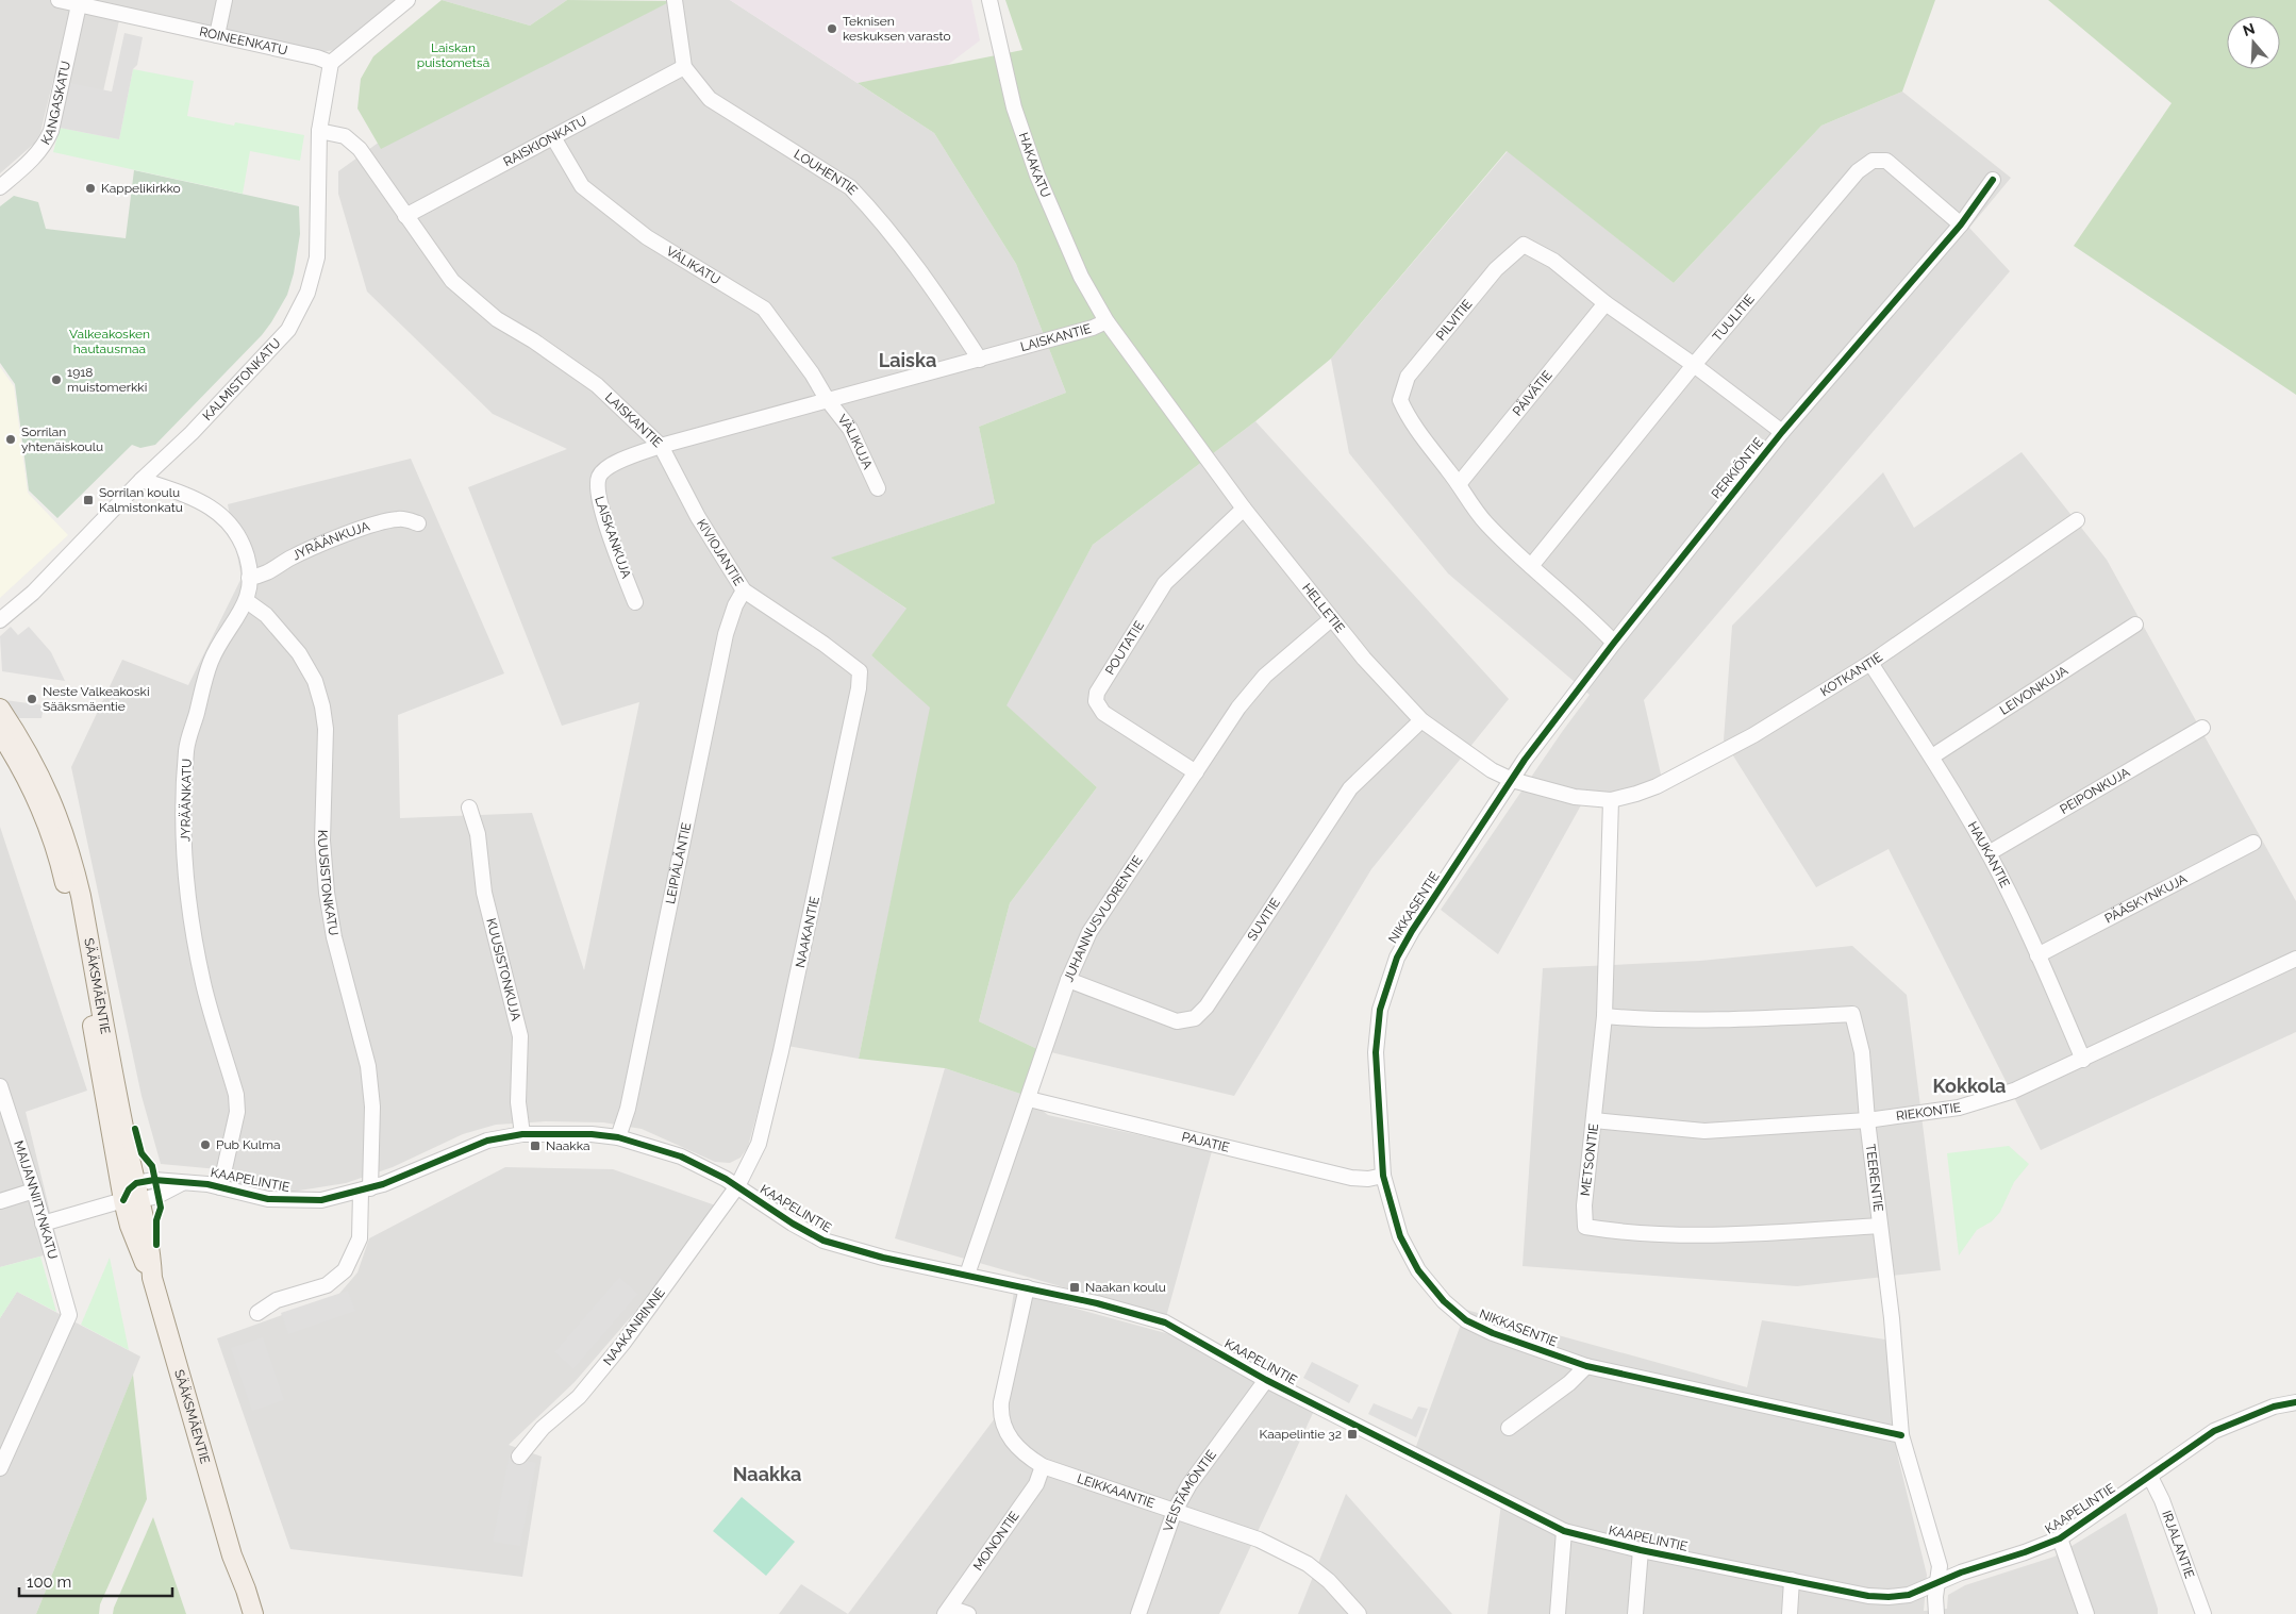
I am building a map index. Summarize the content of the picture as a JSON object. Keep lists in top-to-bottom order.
{
  "streets": {
    "main road": ["SÄÄKSMÄENTIE"],
    "street": [
      "ROINEENKATU",
      "KANGASKATU",
      "RAISKIONKATU",
      "HAKAKATU",
      "LOUHENTIE",
      "VÄLIKATU",
      "TUULITIE",
      "PILVITIE",
      "LAISKANTIE",
      "KALMISTONKATU",
      "PÄIVÄTIE",
      "VÄLIKUJA",
      "PERKIÖNTIE",
      "LAISKANKUJA",
      "JYRÄÄNKUJA",
      "KIVIOJANTIE",
      "HELLETIE",
      "POUTATIE",
      "KOTKANTIE",
      "LEIVONKUJA",
      "PEIPONKUJA",
      "JYRÄÄNKATU",
      "HAUKANTIE",
      "LEIPIÄLÄNTIE",
      "KUUSISTONKATU",
      "PÄÄSKYNKUJA",
      "NIKKASENTIE",
      "SUVITIE",
      "JUHANNUSVUORENTIE",
      "NAAKANTIE",
      "KUUSISTONKUJA",
      "RIEKONTIE",
      "PAJATIE",
      "METSONTIE",
      "TEERENTIE",
      "KAAPELINTIE",
      "MAIJANNIITYNKATU",
      "NAAKANRINNE",
      "LEIKKAANTIE",
      "VEISTÄMÖNTIE",
      "MONONTIE",
      "IRJALANTIE"
    ]
  },
  "crossings": [
    ["ROINEENKATU", "KANGASKATU"],
    ["ROINEENKATU", "KALMISTONKATU"],
    ["RAISKIONKATU", "LOUHENTIE"],
    ["RAISKIONKATU", "VÄLIKATU"],
    ["RAISKIONKATU", "LAISKANTIE"],
    ["HAKAKATU", "LAISKANTIE"],
    ["HAKAKATU", "HELLETIE"],
    ["LOUHENTIE", "LAISKANTIE"],
    ["VÄLIKATU", "LAISKANTIE"],
    ["VÄLIKATU", "VÄLIKUJA"],
    ["TUULITIE", "PILVITIE"],
    ["TUULITIE", "PERKIÖNTIE"],
    ["PILVITIE", "PÄIVÄTIE"],
    ["PILVITIE", "PERKIÖNTIE"],
    ["LAISKANTIE", "KALMISTONKATU"],
    ["LAISKANTIE", "VÄLIKUJA"],
    ["LAISKANTIE", "LAISKANKUJA"],
    ["LAISKANTIE", "KIVIOJANTIE"],
    ["LAISKANTIE", "HELLETIE"],
    ["KALMISTONKATU", "JYRÄÄNKATU"],
    ["PERKIÖNTIE", "HELLETIE"],
    ["PERKIÖNTIE", "NIKKASENTIE"],
    ["LAISKANKUJA", "KIVIOJANTIE"],
    ["JYRÄÄNKUJA", "JYRÄÄNKATU"],
    ["KIVIOJANTIE", "LEIPIÄLÄNTIE"],
    ["KIVIOJANTIE", "NAAKANTIE"],
    ["HELLETIE", "POUTATIE"],
    ["HELLETIE", "KOTKANTIE"],
    ["HELLETIE", "NIKKASENTIE"],
    ["HELLETIE", "SUVITIE"],
    ["HELLETIE", "JUHANNUSVUORENTIE"],
    ["HELLETIE", "METSONTIE"],
    ["POUTATIE", "JUHANNUSVUORENTIE"],
    ["KOTKANTIE", "HAUKANTIE"],
    ["KOTKANTIE", "METSONTIE"],
    ["LEIVONKUJA", "HAUKANTIE"],
    ["PEIPONKUJA", "HAUKANTIE"],
    ["JYRÄÄNKATU", "KUUSISTONKATU"],
    ["JYRÄÄNKATU", "KAAPELINTIE"],
    ["HAUKANTIE", "PÄÄSKYNKUJA"],
    ["HAUKANTIE", "RIEKONTIE"],
    ["LEIPIÄLÄNTIE", "KAAPELINTIE"],
    ["KUUSISTONKATU", "KAAPELINTIE"],
    ["NIKKASENTIE", "PAJATIE"],
    ["NIKKASENTIE", "TEERENTIE"],
    ["SUVITIE", "JUHANNUSVUORENTIE"],
    ["JUHANNUSVUORENTIE", "PAJATIE"],
    ["JUHANNUSVUORENTIE", "KAAPELINTIE"],
    ["NAAKANTIE", "KAAPELINTIE"],
    ["NAAKANTIE", "NAAKANRINNE"],
    ["KUUSISTONKUJA", "KAAPELINTIE"],
    ["SÄÄKSMÄENTIE", "KAAPELINTIE"],
    ["RIEKONTIE", "METSONTIE"],
    ["RIEKONTIE", "TEERENTIE"],
    ["METSONTIE", "TEERENTIE"],
    ["TEERENTIE", "KAAPELINTIE"],
    ["KAAPELINTIE", "MAIJANNIITYNKATU"],
    ["KAAPELINTIE", "NAAKANRINNE"],
    ["KAAPELINTIE", "LEIKKAANTIE"],
    ["KAAPELINTIE", "VEISTÄMÖNTIE"],
    ["KAAPELINTIE", "IRJALANTIE"],
    ["LEIKKAANTIE", "VEISTÄMÖNTIE"],
    ["LEIKKAANTIE", "MONONTIE"]
  ],
  "districts": ["Laiska", "Kokkola", "Naakka"],
  "parks": ["Laiskan puistometsä", "Valkeakosken hautausmaa"],
  "places": {
    "other": [
      "Teknisen keskuksen varasto",
      "Kappelikirkko",
      "1918 muistomerkki",
      "Sorrilan yhtenäiskoulu",
      "Neste Valkeakoski Sääksmäentie",
      "Pub Kulma"
    ],
    "transit": [
      "Sorrilan koulu Kalmistonkatu",
      "Naakka",
      "Naakan koulu",
      "Kaapelintie 32"
    ]
  },
  "scale_bar": "100 m",
  "north": "top"
}
